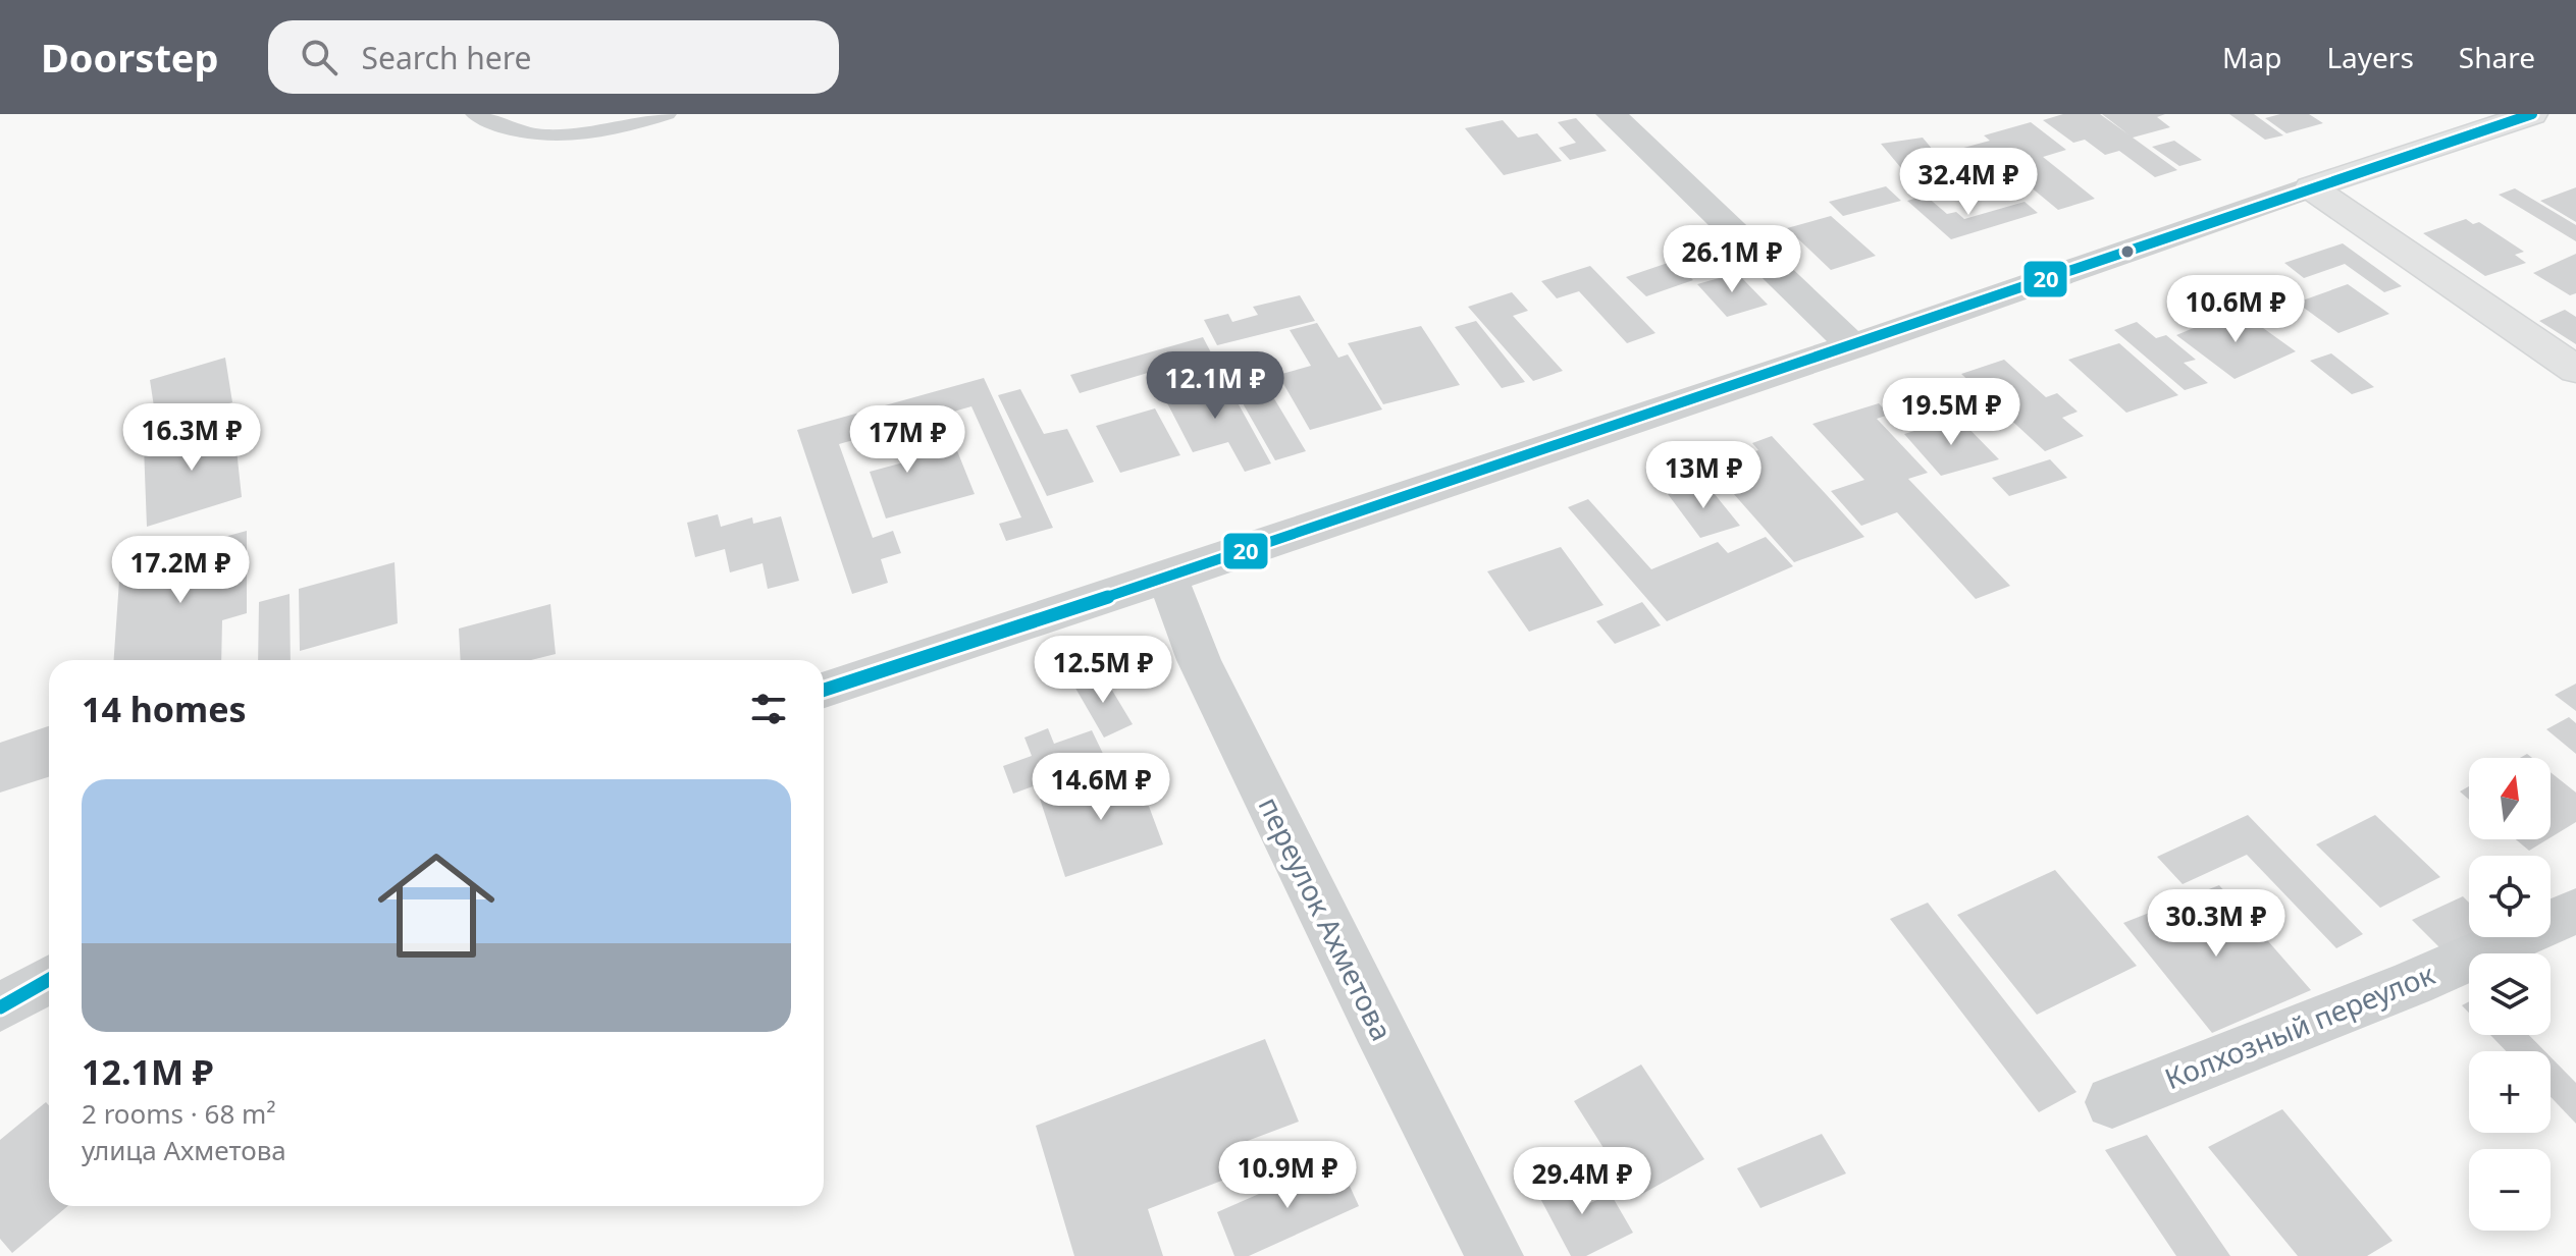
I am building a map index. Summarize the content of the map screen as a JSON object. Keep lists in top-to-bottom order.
{
  "streets": {
    "street": ["переулок Ахметова", "Колхозный переулок"]
  },
  "lines": ["transit line 20"],
  "north": "top",
  "page": {
    "header": "Doorstep",
    "search": "Search here",
    "nav": ["Map", "Layers", "Share"],
    "price": [
      "32.4M ₽",
      "26.1M ₽",
      "10.6M ₽",
      "12.1M ₽",
      "19.5M ₽",
      "16.3M ₽",
      "17M ₽",
      "13M ₽",
      "17.2M ₽",
      "12.5M ₽",
      "14.6M ₽",
      "30.3M ₽",
      "10.9M ₽",
      "29.4M ₽"
    ],
    "heading": "14 homes",
    "map_buttons": ["+", "−"],
    "list": [
      {
        "name": "12.1M ₽",
        "note": "2 rooms · 68 m² · улица Ахметова"
      }
    ]
  }
}
